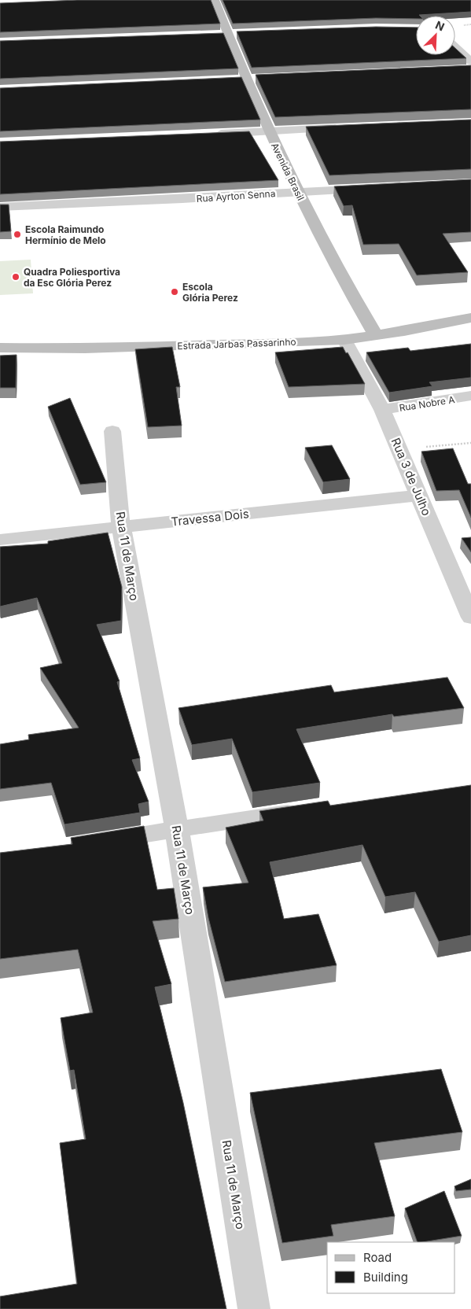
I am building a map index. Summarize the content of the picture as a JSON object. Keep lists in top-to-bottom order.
{
  "streets": {
    "street": [
      "Avenida Brasil",
      "Rua Ayrton Senna",
      "Estrada Jarbas Passarinho",
      "Rua Nobre A",
      "Rua 3 de Julho",
      "Travessa Dois",
      "Rua 11 de Março"
    ]
  },
  "crossings": [
    ["Avenida Brasil", "Rua Ayrton Senna"],
    ["Avenida Brasil", "Estrada Jarbas Passarinho"],
    ["Estrada Jarbas Passarinho", "Rua 3 de Julho"],
    ["Rua Nobre A", "Rua 3 de Julho"],
    ["Rua 3 de Julho", "Travessa Dois"],
    ["Travessa Dois", "Rua 11 de Março"]
  ],
  "places": ["Escola Raimundo Hermínio de Melo", "Quadra Poliesportiva da Esc Glória Perez", "Escola Glória Perez"],
  "legend": ["Road", "Building"],
  "north": "top right"
}
